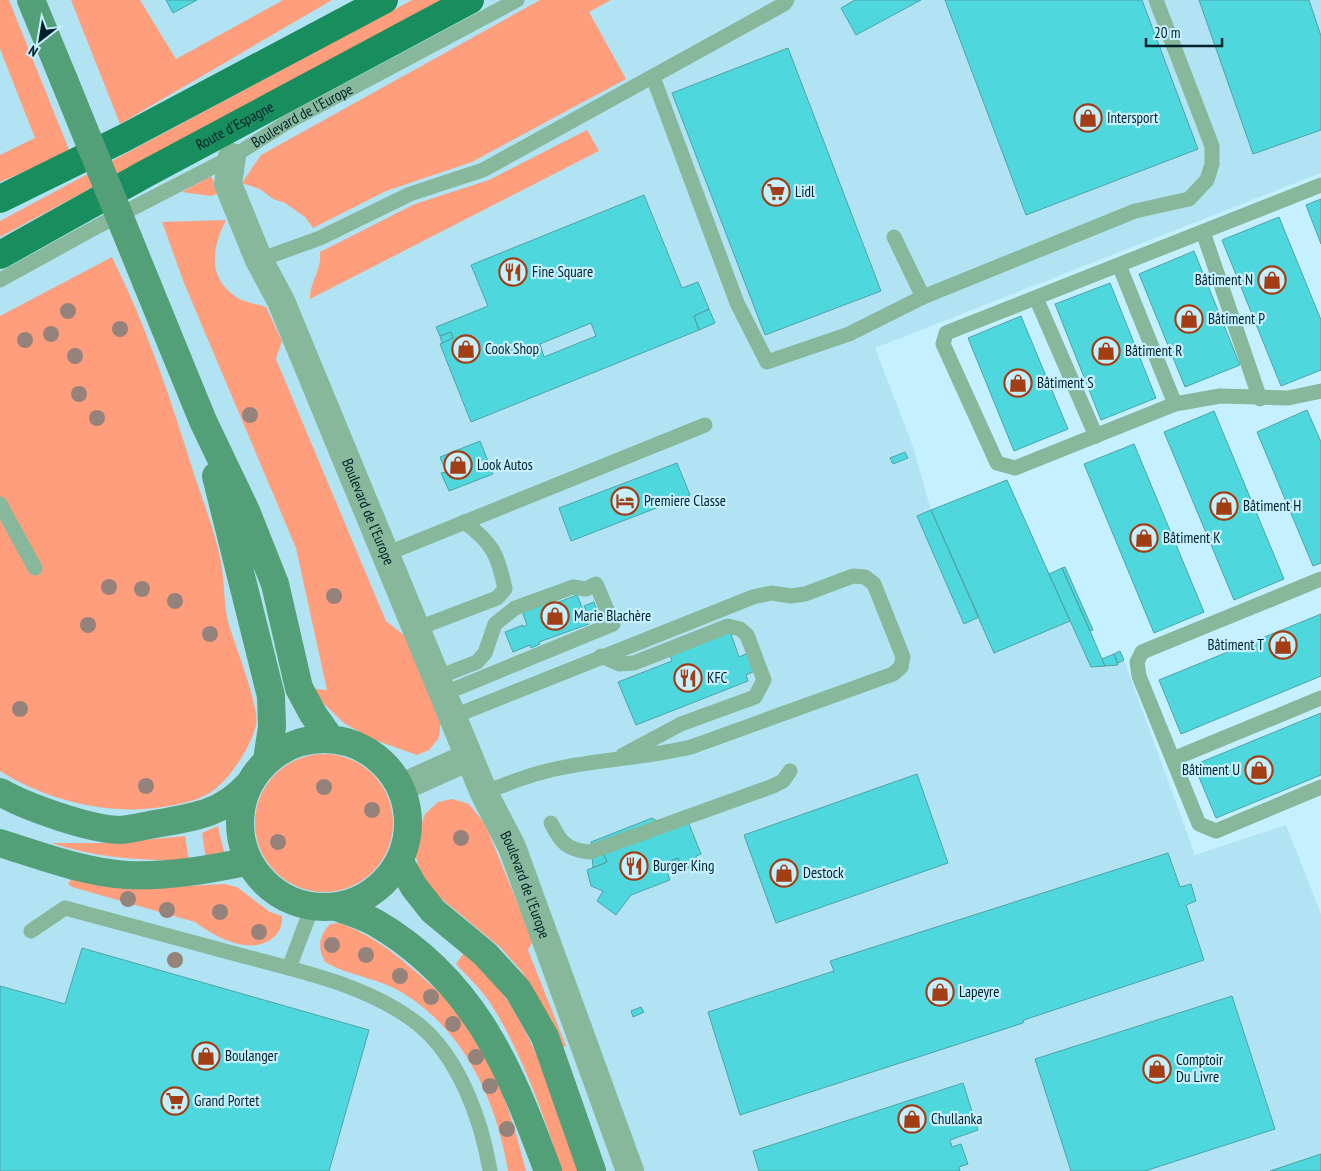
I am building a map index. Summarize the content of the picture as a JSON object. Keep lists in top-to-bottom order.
{
  "streets": {
    "main road": ["Route d'Espagne"],
    "street": ["Boulevard de l'Europe"]
  },
  "places": {
    "shop": [
      "Intersport",
      "Bâtiment N",
      "Bâtiment P",
      "Cook Shop",
      "Bâtiment R",
      "Bâtiment S",
      "Look Autos",
      "Bâtiment H",
      "Bâtiment K",
      "Marie Blachère",
      "Bâtiment T",
      "Bâtiment U",
      "Destock",
      "Lapeyre",
      "Boulanger",
      "Comptoir Du Livre",
      "Chullanka"
    ],
    "supermarket": ["Lidl", "Grand Portet"],
    "restaurant": ["Fine Square", "KFC", "Burger King"],
    "hotel": ["Premiere Classe"]
  },
  "scale_bar": "20 m",
  "north": "bottom left"
}
